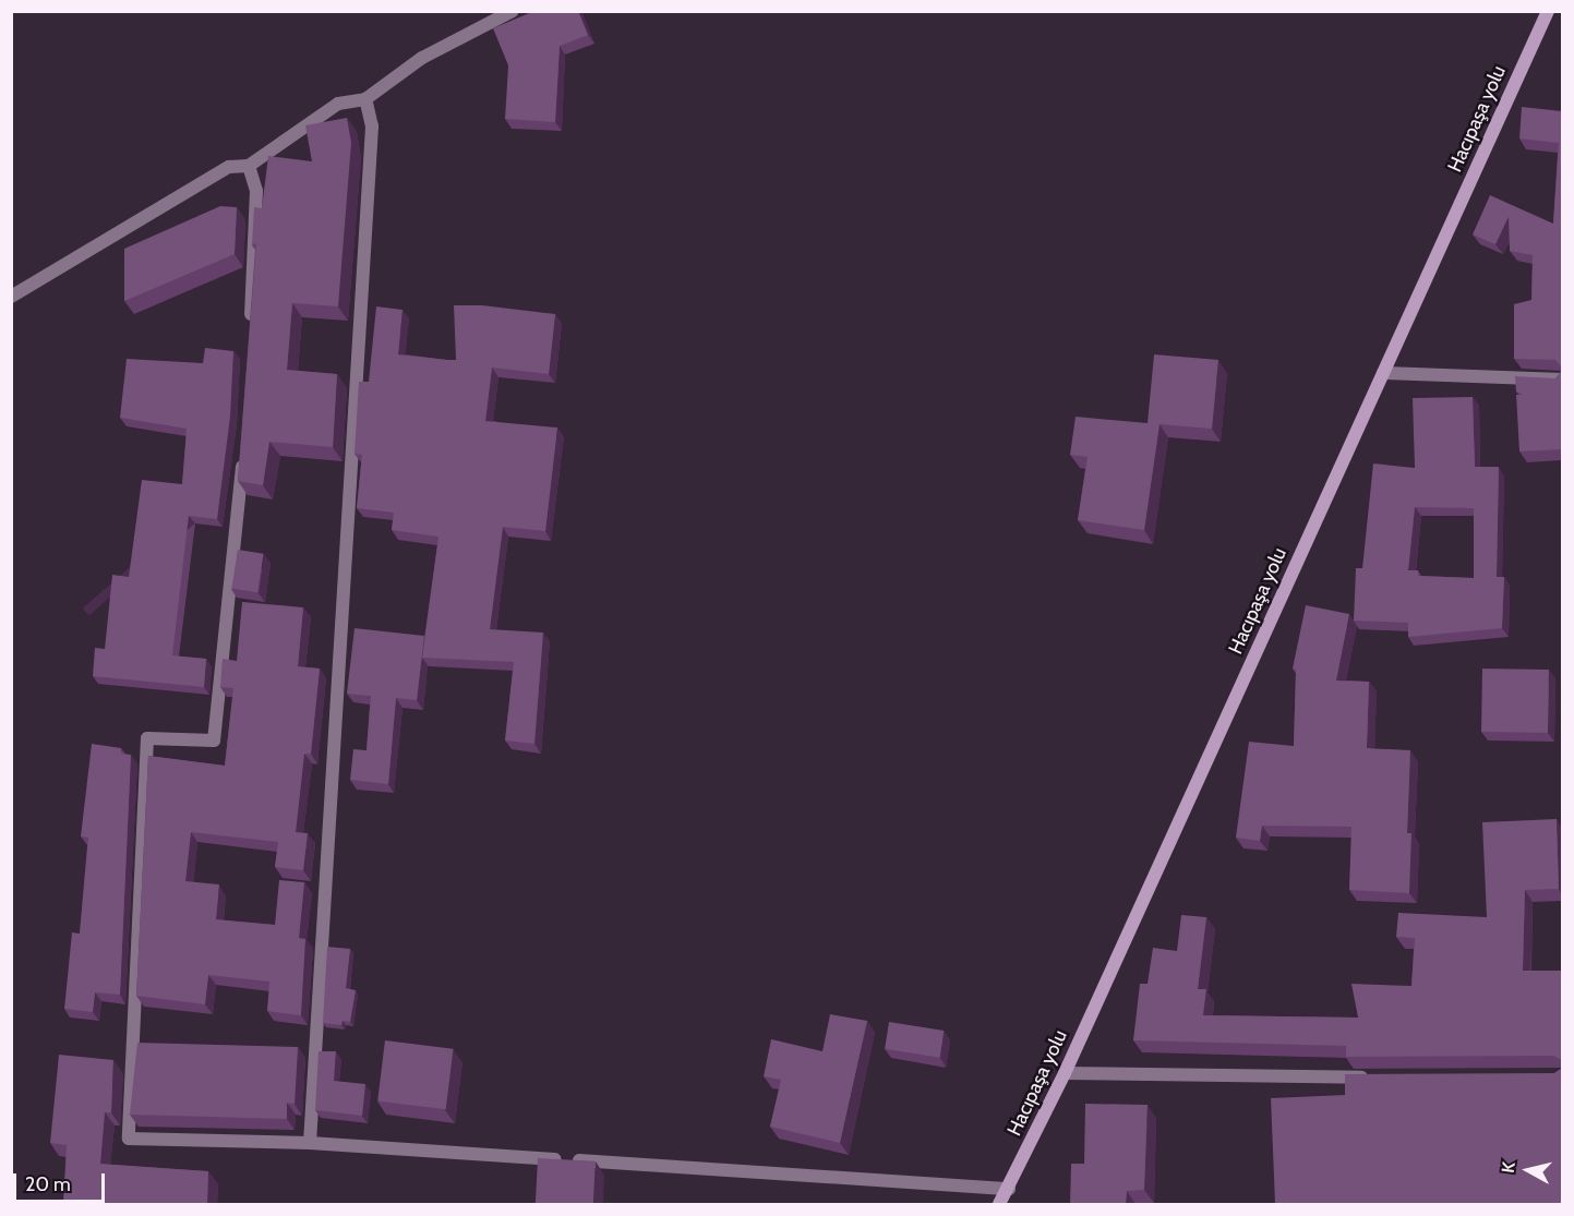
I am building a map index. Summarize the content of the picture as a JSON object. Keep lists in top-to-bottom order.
{
  "streets": {
    "main road": ["Hacıpaşa yolu"]
  },
  "scale_bar": "20 m",
  "north": "left"
}
